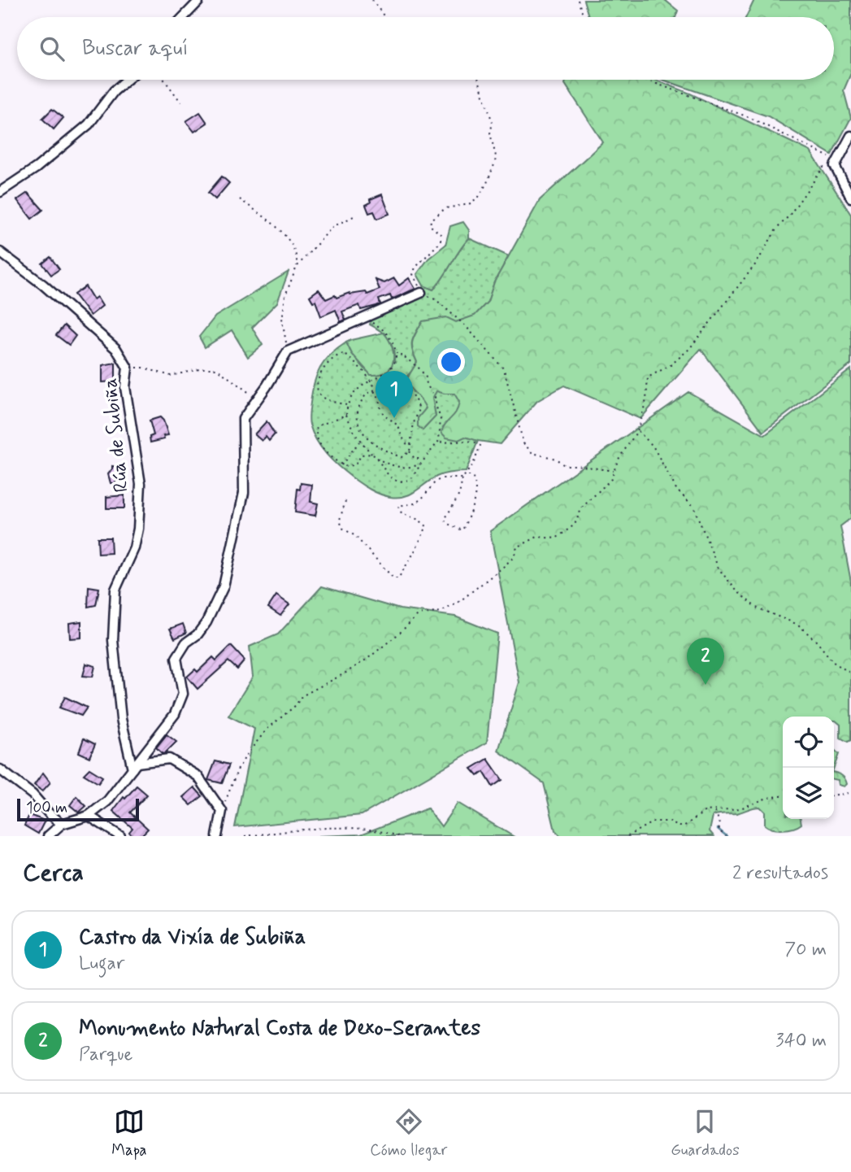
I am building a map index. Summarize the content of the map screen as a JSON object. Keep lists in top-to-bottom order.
{
  "streets": {
    "street": ["Rúa de Subiña"]
  },
  "scale_bar": "100 m",
  "page": {
    "search": "Buscar aquí",
    "pins": ["1", "2"],
    "scale": "100 m",
    "heading": ["Cerca", "2 resultados"],
    "list": [
      {
        "mark": "1",
        "name": "Castro da Vixía de Subiña",
        "note": "Lugar",
        "value": "70 m"
      },
      {
        "mark": "2",
        "name": "Monumento Natural Costa de Dexo-Serantes",
        "note": "Parque",
        "value": "340 m"
      }
    ],
    "nav": ["Mapa", "Cómo llegar", "Guardados"]
  }
}
